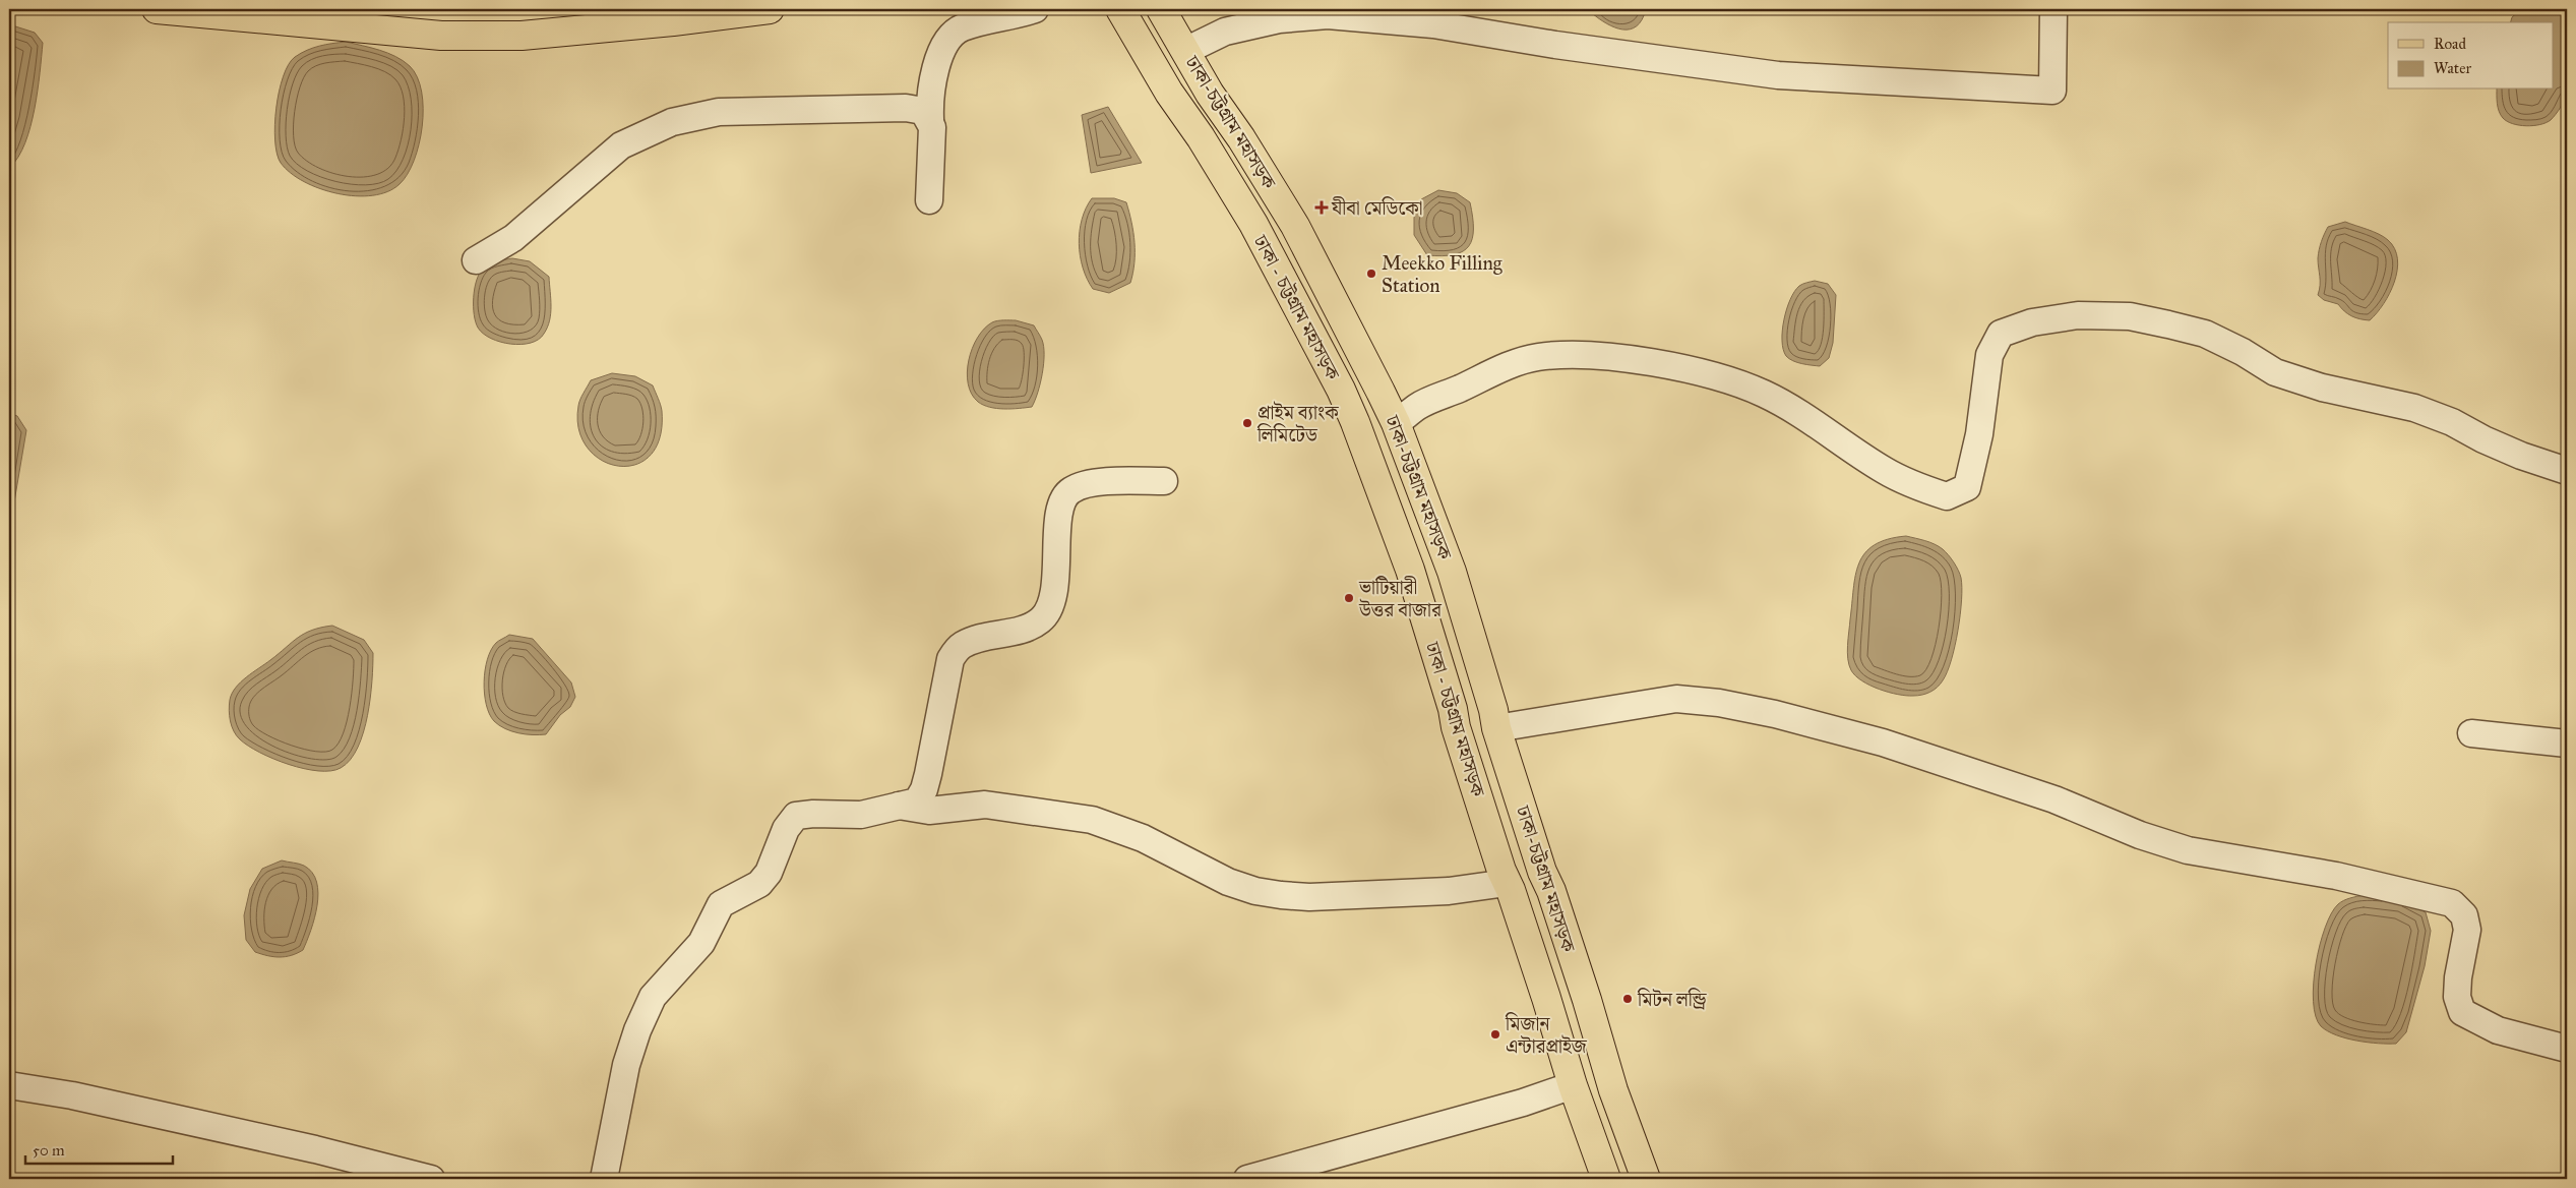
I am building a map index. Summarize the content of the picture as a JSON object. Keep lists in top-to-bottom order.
{
  "streets": {
    "main road": ["ঢাকা-চট্টগ্রাম মহাসড়ক", "ঢাকা - চট্টগ্রাম মহাসড়ক"]
  },
  "places": {
    "health": ["যীবা মেডিকো"],
    "other": [
      "Meekko Filling Station",
      "প্রাইম ব্যাংক লিমিটেড",
      "ভাটিয়ারী উত্তর বাজার",
      "মিটন লন্ড্রি",
      "মিজান এন্টারপ্রাইজ"
    ]
  },
  "legend": ["Road", "Water"],
  "scale_bar": "50 m"
}
